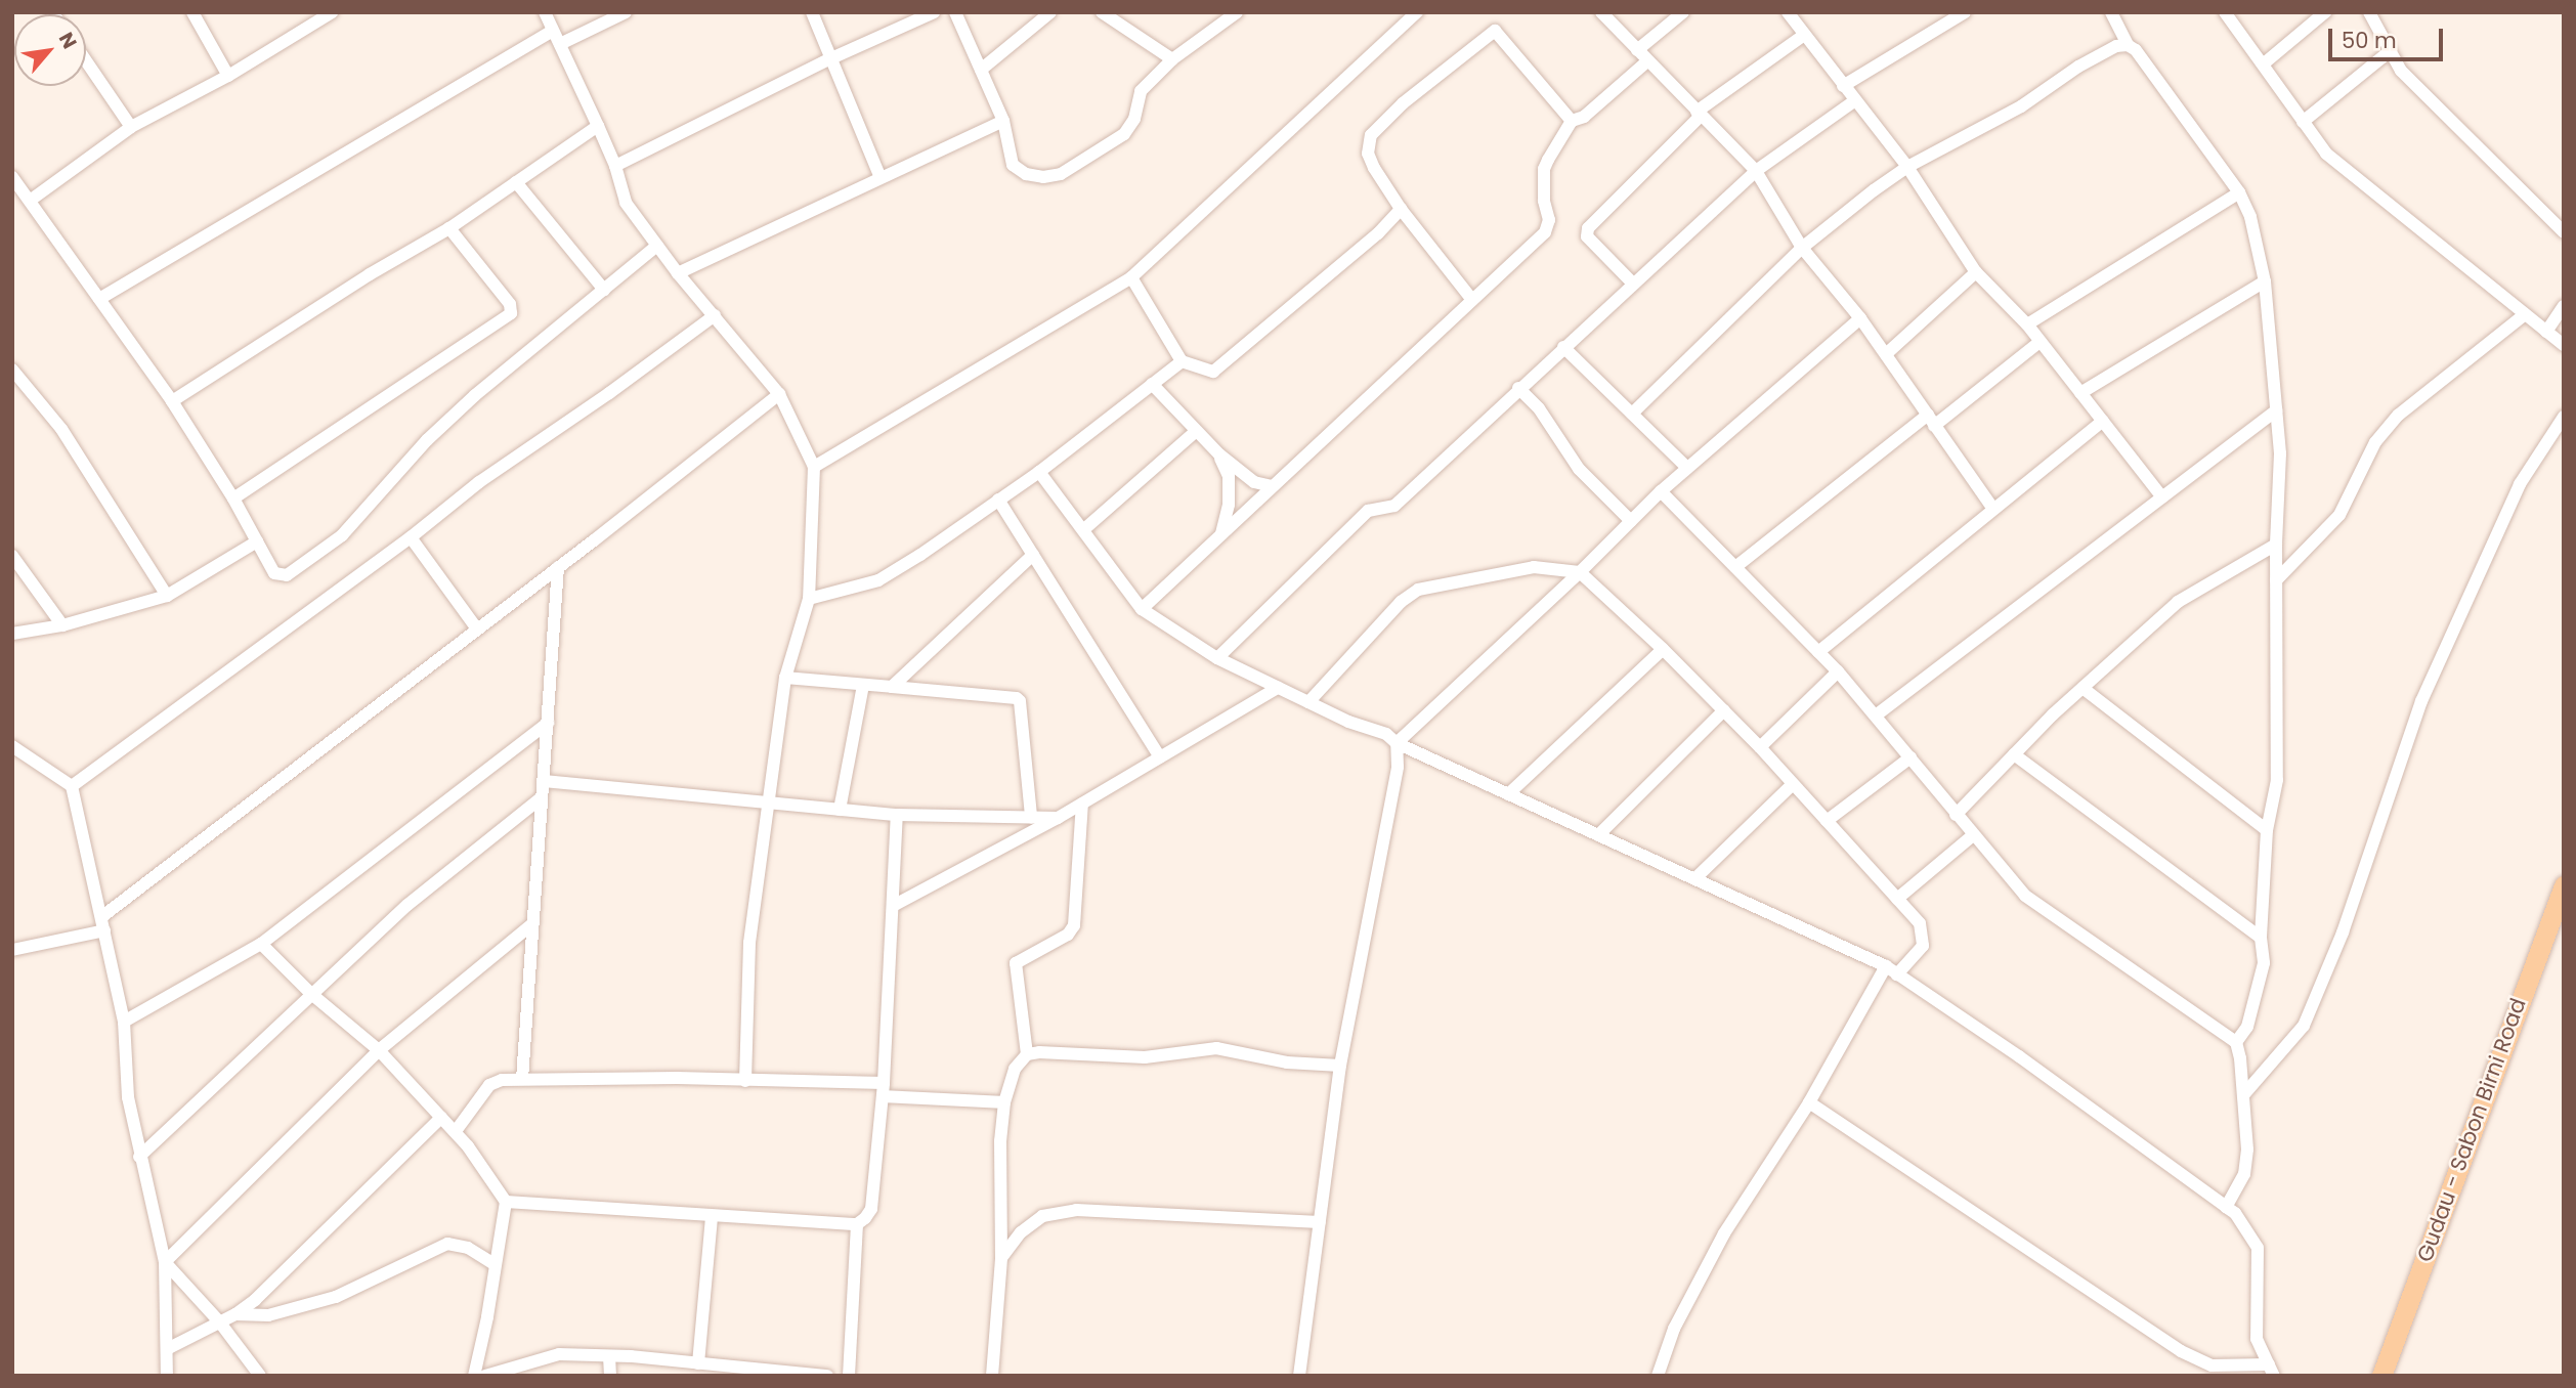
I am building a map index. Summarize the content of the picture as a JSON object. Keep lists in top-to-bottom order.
{
  "streets": {
    "main road": ["Gudau - Sabon Birni Road"]
  },
  "scale_bar": "50 m",
  "north": "top right"
}
